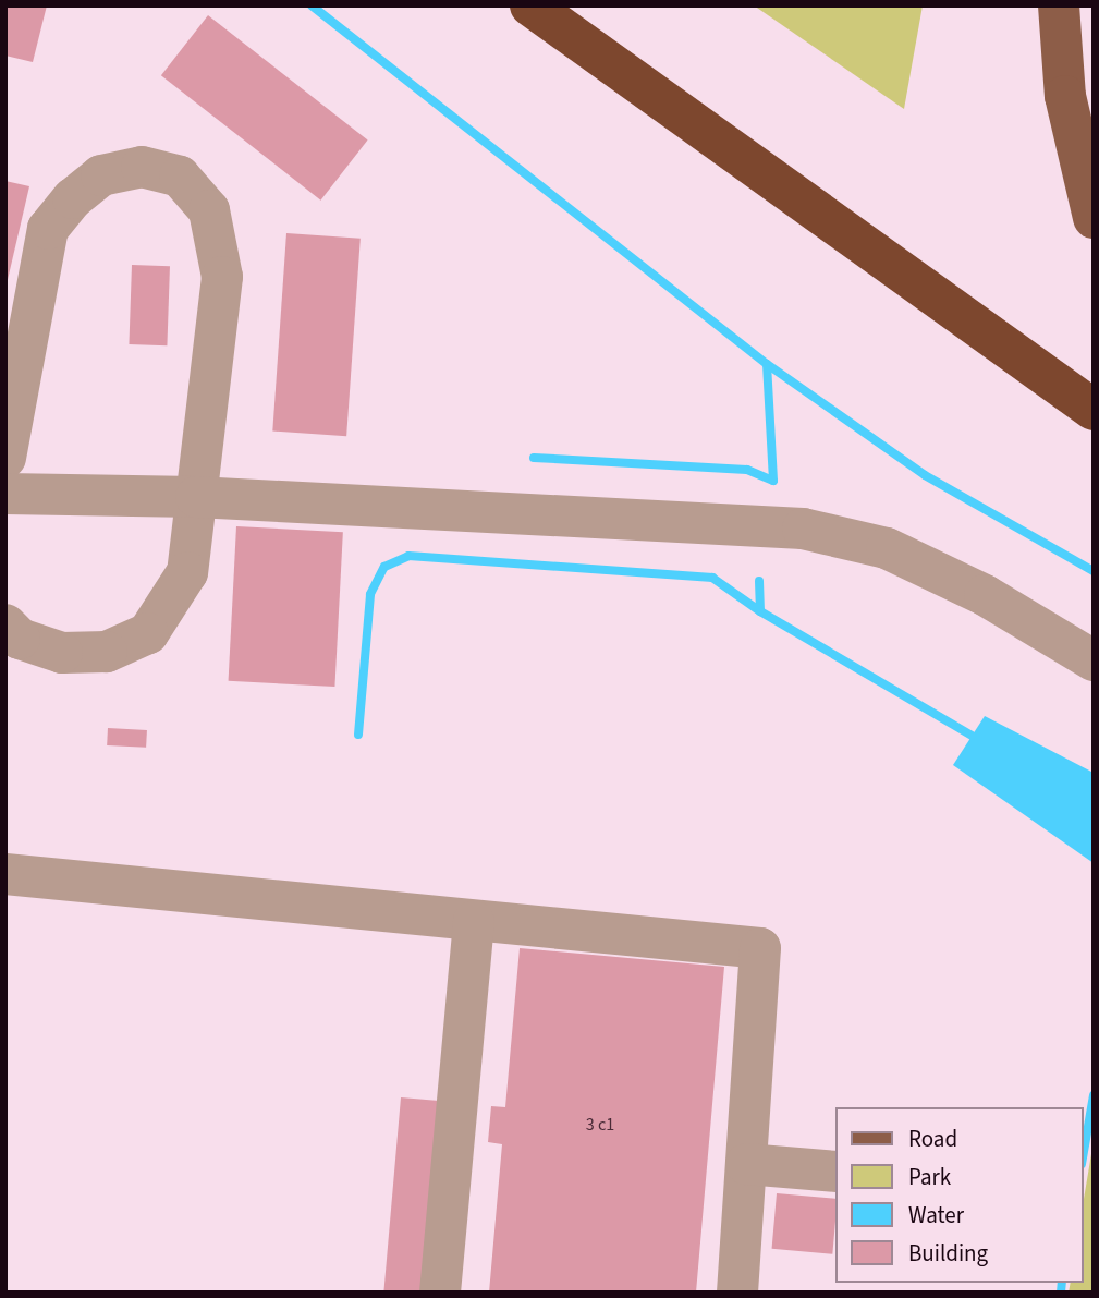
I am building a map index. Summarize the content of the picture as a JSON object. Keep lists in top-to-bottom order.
{
  "house_numbers": ["3 с1"],
  "legend": [
    "Road",
    "Park",
    "Water",
    "Building"
  ]
}
